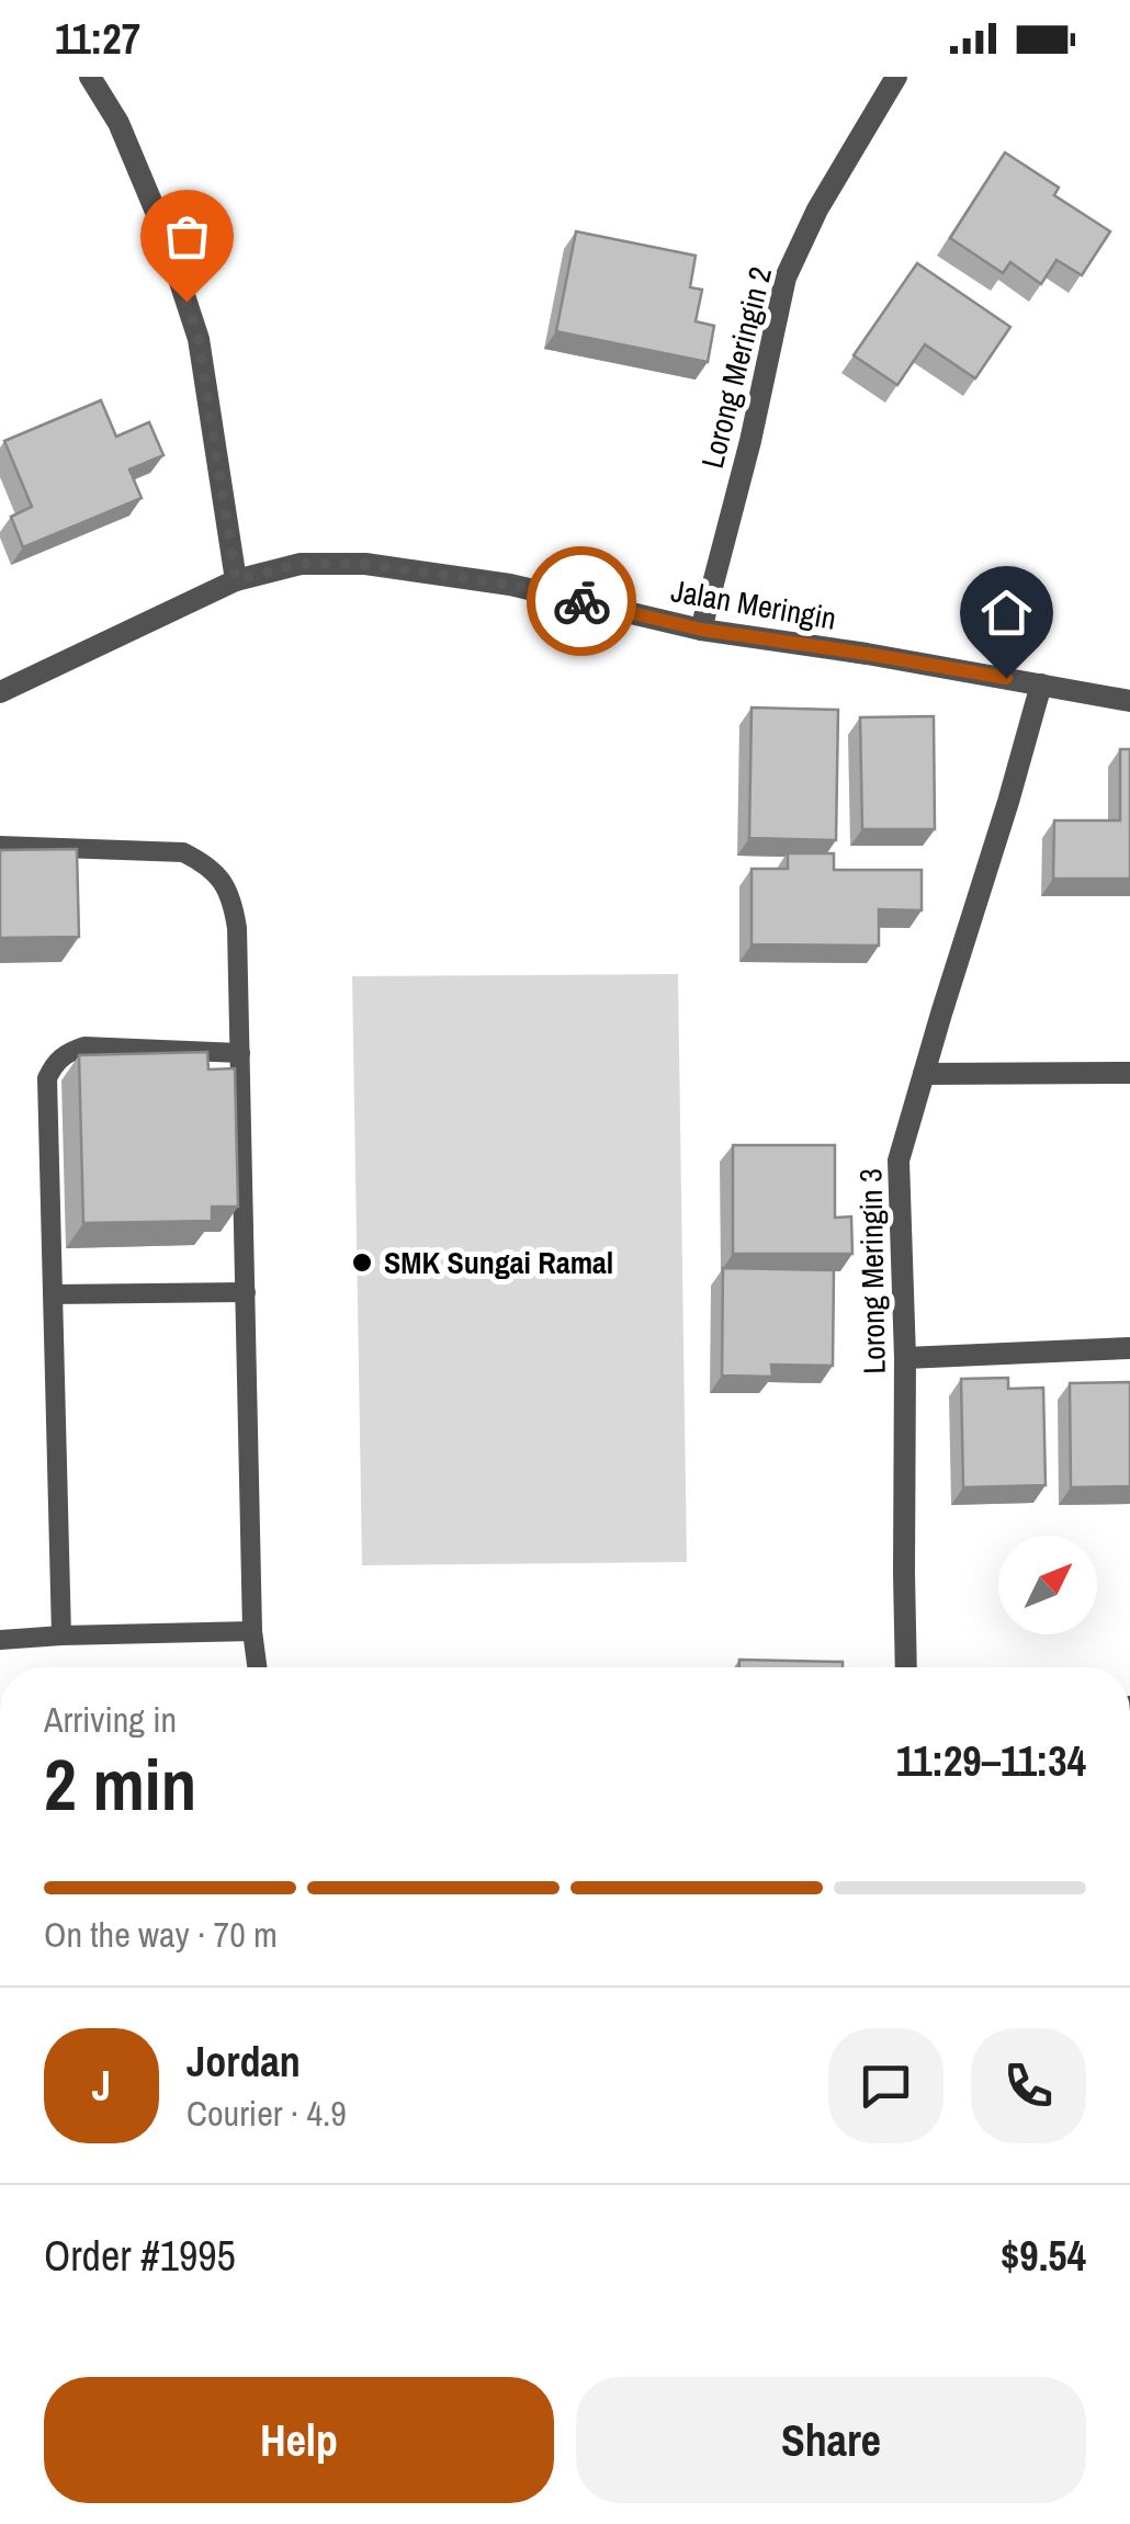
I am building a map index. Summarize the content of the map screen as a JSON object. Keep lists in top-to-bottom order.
{
  "streets": {
    "street": ["Lorong Meringin 2", "Jalan Meringin", "Lorong Meringin 3"]
  },
  "crossings": [
    ["Lorong Meringin 2", "Jalan Meringin"],
    ["Jalan Meringin", "Lorong Meringin 3"]
  ],
  "places": ["SMK Sungai Ramal"],
  "north": "top right",
  "page": {
    "status": "11:27",
    "heading": ["2 min", "Arriving in", "11:29–11:34"],
    "panel": [
      "Jordan",
      "Courier · 4.9",
      "Order #1995",
      "$9.54"
    ],
    "bar": "On the way · 70 m",
    "round": "J",
    "buttons": ["Help", "Share"]
  }
}
